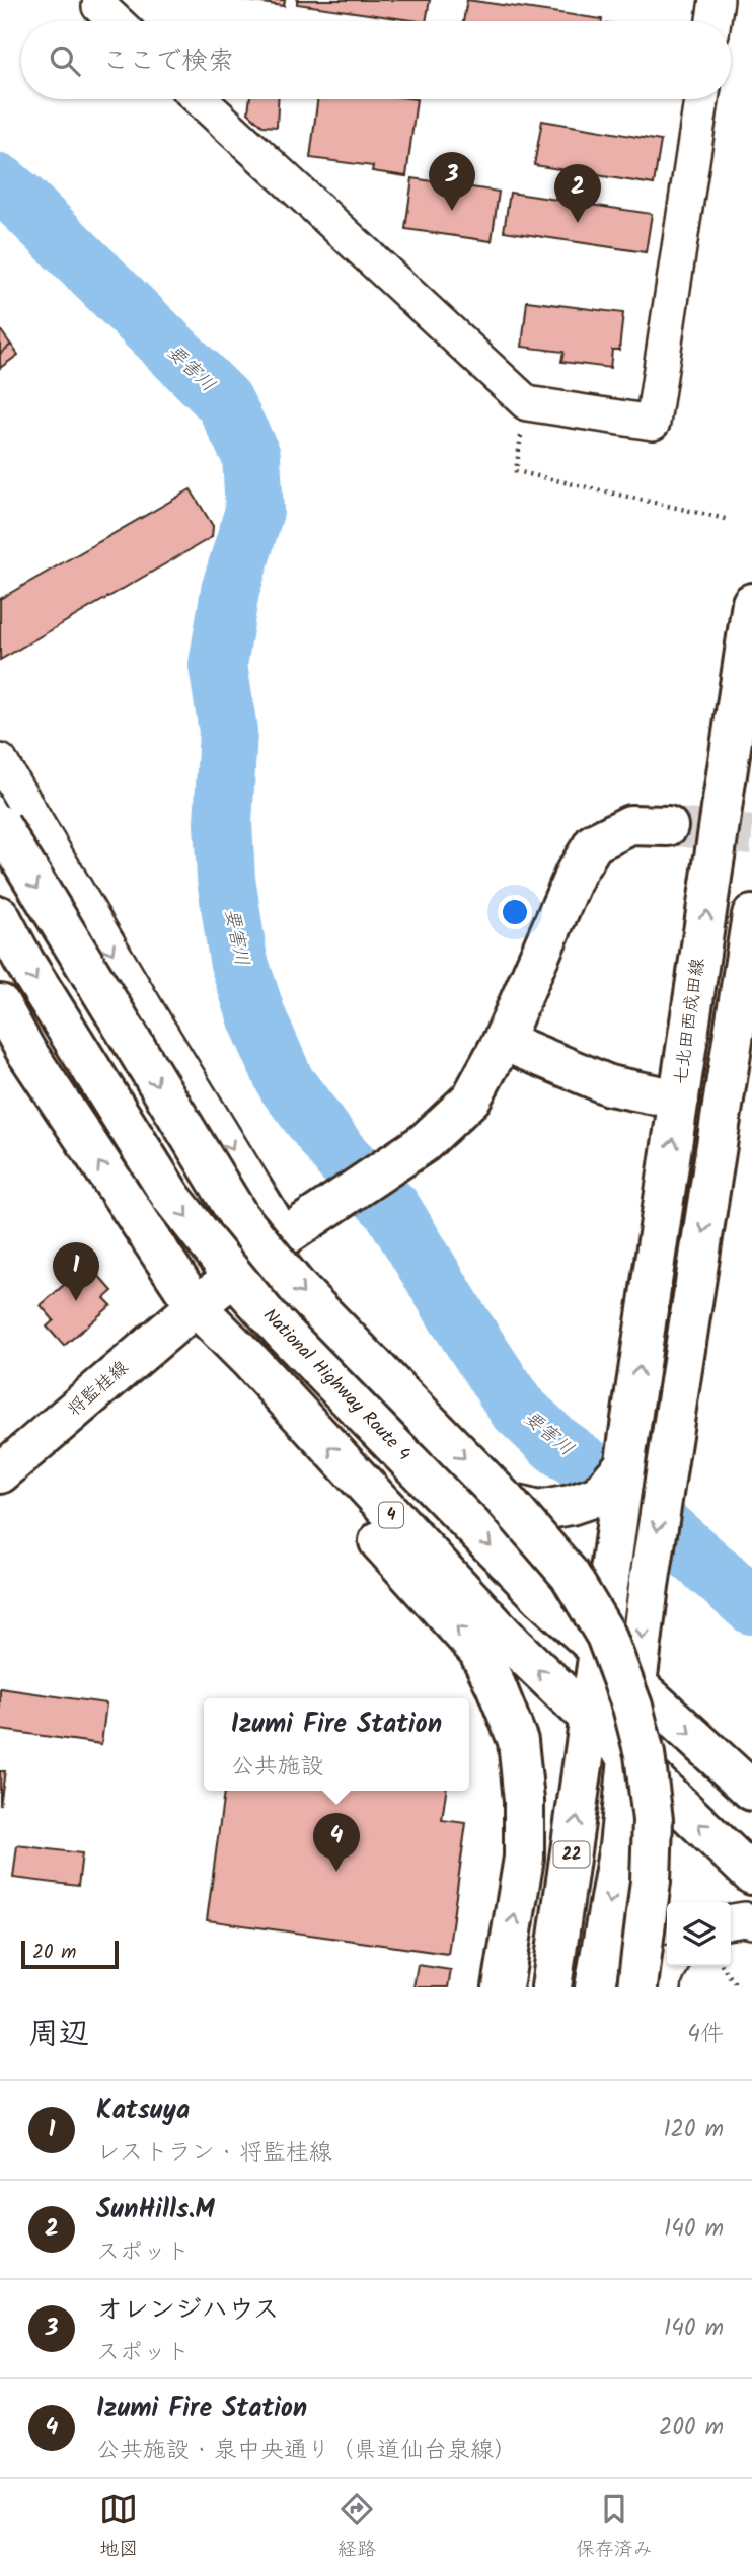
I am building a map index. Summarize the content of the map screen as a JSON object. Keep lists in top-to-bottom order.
{
  "streets": {
    "main road": [
      "七北田西成田線",
      "National Highway Route 4",
      "将監桂線",
      "4",
      "22"
    ]
  },
  "crossings": [
    ["七北田西成田線", "National Highway Route 4"],
    ["七北田西成田線", "22"],
    ["National Highway Route 4", "将監桂線"],
    ["National Highway Route 4", "22"],
    ["将監桂線", "4"],
    ["4", "22"]
  ],
  "water": ["要害川"],
  "scale_bar": "20 m",
  "page": {
    "search": "ここで検索",
    "pins": [
      "3",
      "2",
      "1",
      "4"
    ],
    "popup": ["Izumi Fire Station", "公共施設"],
    "scale": "20 m",
    "heading": ["周辺", "4件"],
    "list": [
      {
        "mark": "1",
        "name": "Katsuya",
        "note": "レストラン · 将監桂線",
        "value": "120 m"
      },
      {
        "mark": "2",
        "name": "SunHills.M",
        "note": "スポット",
        "value": "140 m"
      },
      {
        "mark": "3",
        "name": "オレンジハウス",
        "note": "スポット",
        "value": "140 m"
      },
      {
        "mark": "4",
        "name": "Izumi Fire Station",
        "note": "公共施設 · 泉中央通り（県道仙台泉線）",
        "value": "200 m"
      }
    ],
    "nav": ["地図", "経路", "保存済み"]
  }
}
